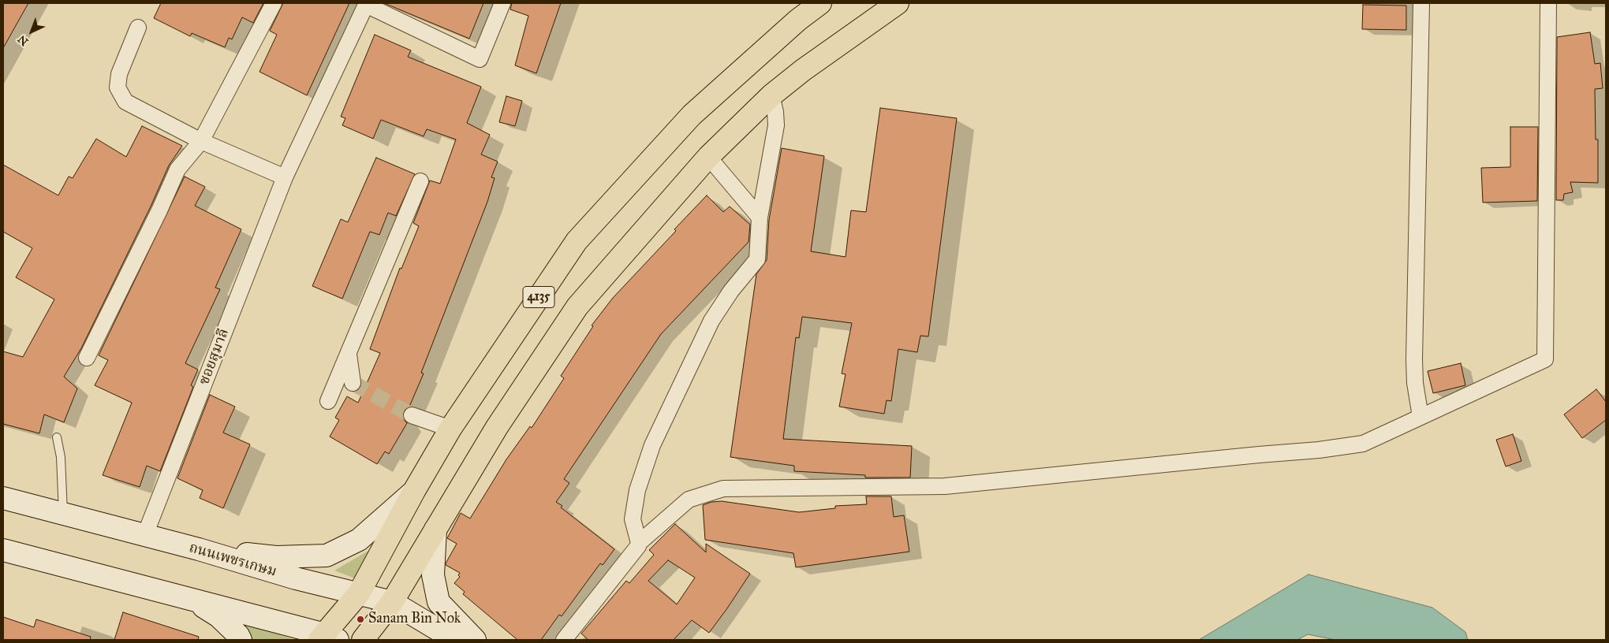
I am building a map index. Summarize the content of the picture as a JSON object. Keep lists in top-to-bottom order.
{
  "streets": {
    "main road": ["4135", "ถนนเพชรเกษม"],
    "street": ["ซอยสุมาลี"]
  },
  "crossings": [
    ["4135", "ถนนเพชรเกษม"],
    ["ซอยสุมาลี", "ถนนเพชรเกษม"]
  ],
  "places": ["Sanam Bin Nok"],
  "north": "bottom left"
}
